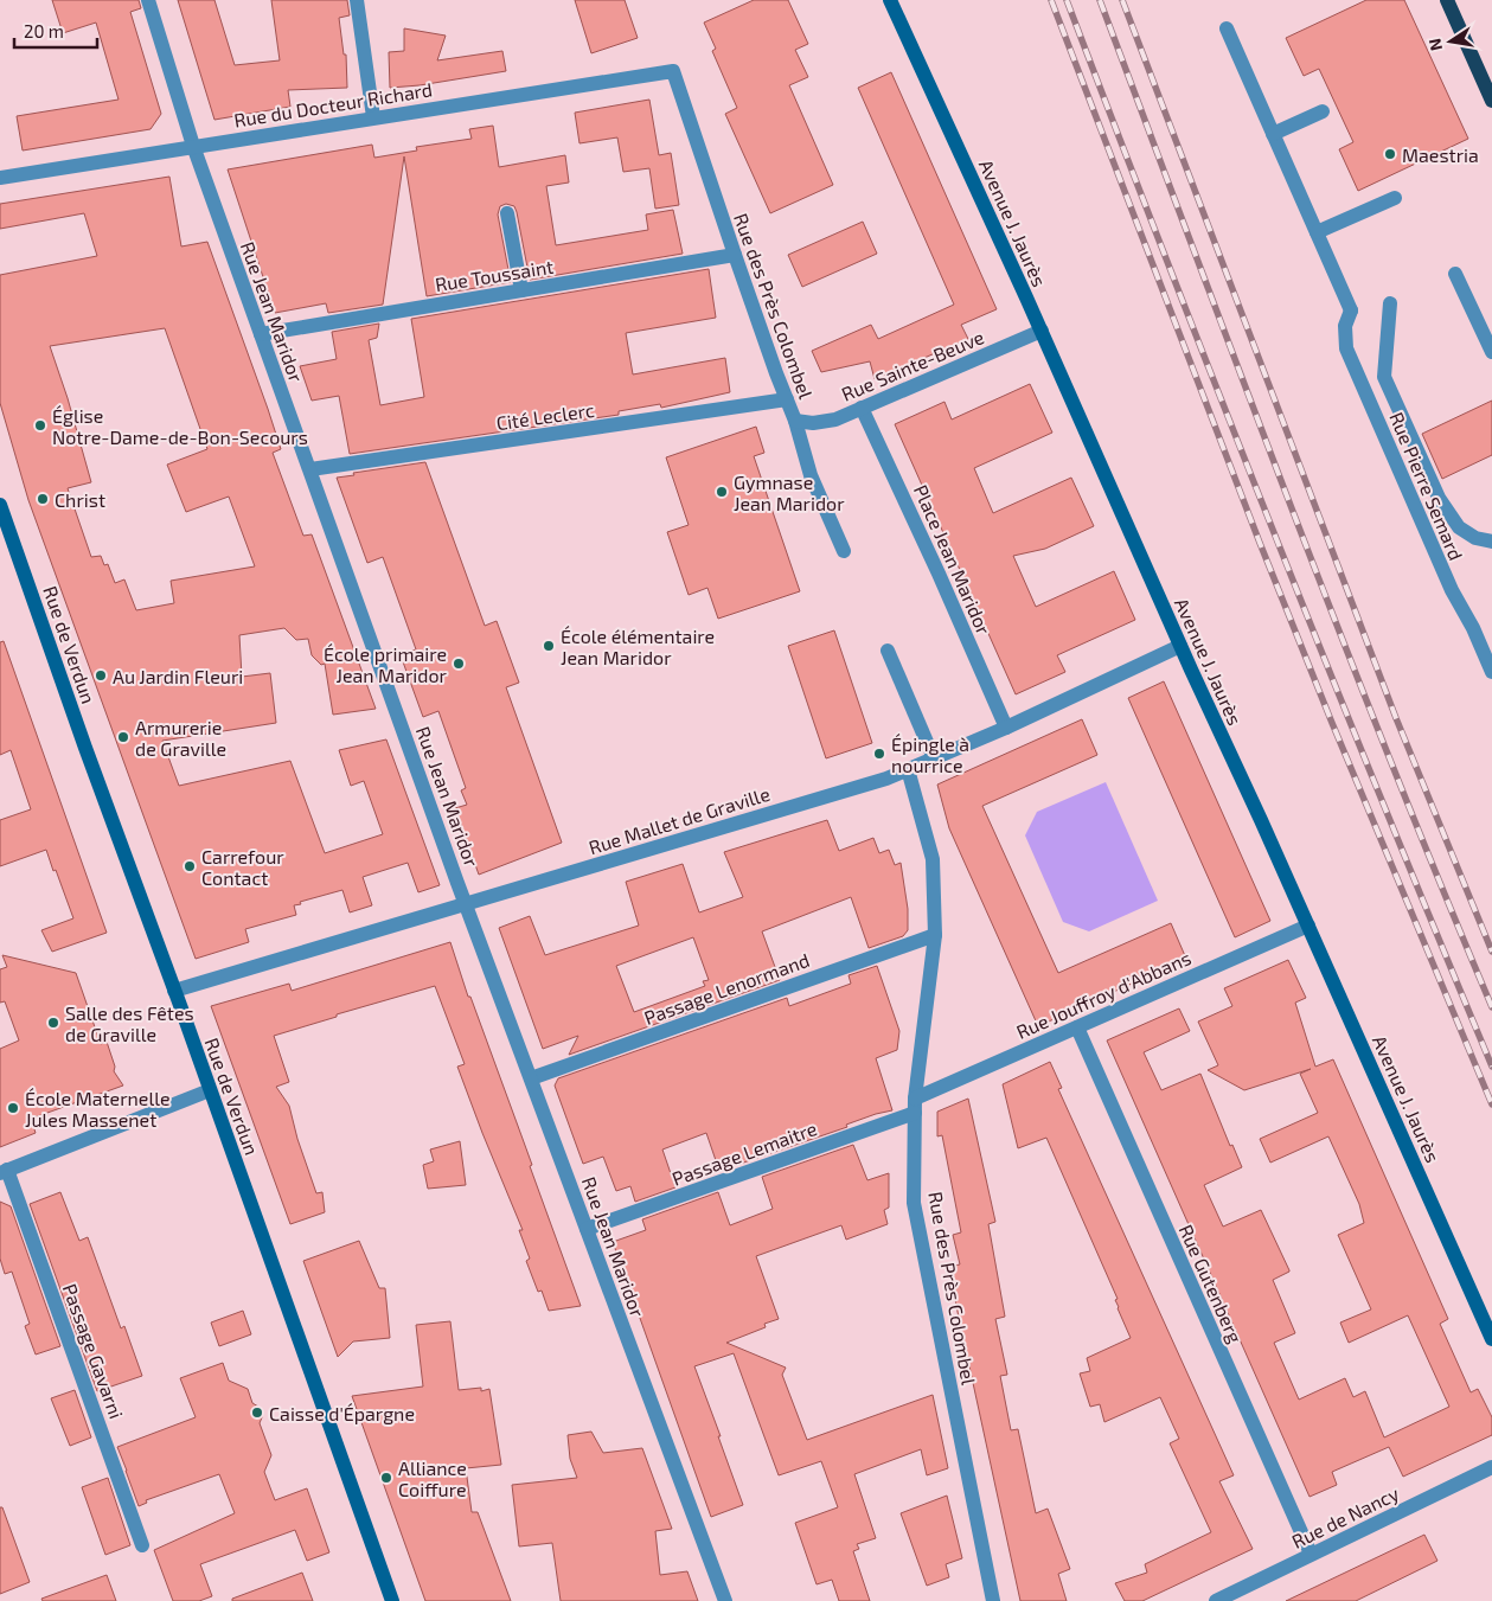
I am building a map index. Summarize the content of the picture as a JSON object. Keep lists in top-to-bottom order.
{
  "streets": {
    "street": [
      "Rue du Docteur Richard",
      "Avenue J. Jaurès",
      "Rue Toussaint",
      "Rue des Près Colombel",
      "Rue Jean Maridor",
      "Rue Sainte-Beuve",
      "Cité Leclerc",
      "Rue Pierre Semard",
      "Place Jean Maridor",
      "Rue de Verdun",
      "Rue Mallet de Graville",
      "Passage Lenormand",
      "Rue Jouffroy d'Abbans",
      "Passage Lemaitre",
      "Rue Gutenberg",
      "Passage Gavarni",
      "Rue de Nancy"
    ]
  },
  "crossings": [
    ["Rue du Docteur Richard", "Rue des Près Colombel"],
    ["Rue du Docteur Richard", "Rue Jean Maridor"],
    ["Avenue J. Jaurès", "Rue Sainte-Beuve"],
    ["Avenue J. Jaurès", "Rue Mallet de Graville"],
    ["Avenue J. Jaurès", "Rue Jouffroy d'Abbans"],
    ["Rue Toussaint", "Rue des Près Colombel"],
    ["Rue Toussaint", "Rue Jean Maridor"],
    ["Rue des Près Colombel", "Rue Sainte-Beuve"],
    ["Rue des Près Colombel", "Cité Leclerc"],
    ["Rue des Près Colombel", "Rue Mallet de Graville"],
    ["Rue des Près Colombel", "Passage Lenormand"],
    ["Rue des Près Colombel", "Rue Jouffroy d'Abbans"],
    ["Rue des Près Colombel", "Passage Lemaitre"],
    ["Rue Jean Maridor", "Cité Leclerc"],
    ["Rue Jean Maridor", "Rue Mallet de Graville"],
    ["Rue Jean Maridor", "Passage Lenormand"],
    ["Rue Jean Maridor", "Passage Lemaitre"],
    ["Rue Sainte-Beuve", "Place Jean Maridor"],
    ["Place Jean Maridor", "Rue Mallet de Graville"],
    ["Rue de Verdun", "Rue Mallet de Graville"],
    ["Rue Jouffroy d'Abbans", "Passage Lemaitre"],
    ["Rue Jouffroy d'Abbans", "Rue Gutenberg"],
    ["Rue Gutenberg", "Rue de Nancy"]
  ],
  "places": [
    "Maestria",
    "Église Notre-Dame-de-Bon-Secours",
    "Gymnase Jean Maridor",
    "Christ",
    "École élémentaire Jean Maridor",
    "École primaire Jean Maridor",
    "Au Jardin Fleuri",
    "Armurerie de Graville",
    "Épingle à nourrice",
    "Carrefour Contact",
    "Salle des Fêtes de Graville",
    "École Maternelle Jules Massenet",
    "Caisse d'Épargne",
    "Alliance Coiffure"
  ],
  "scale_bar": "20 m",
  "north": "left"
}
